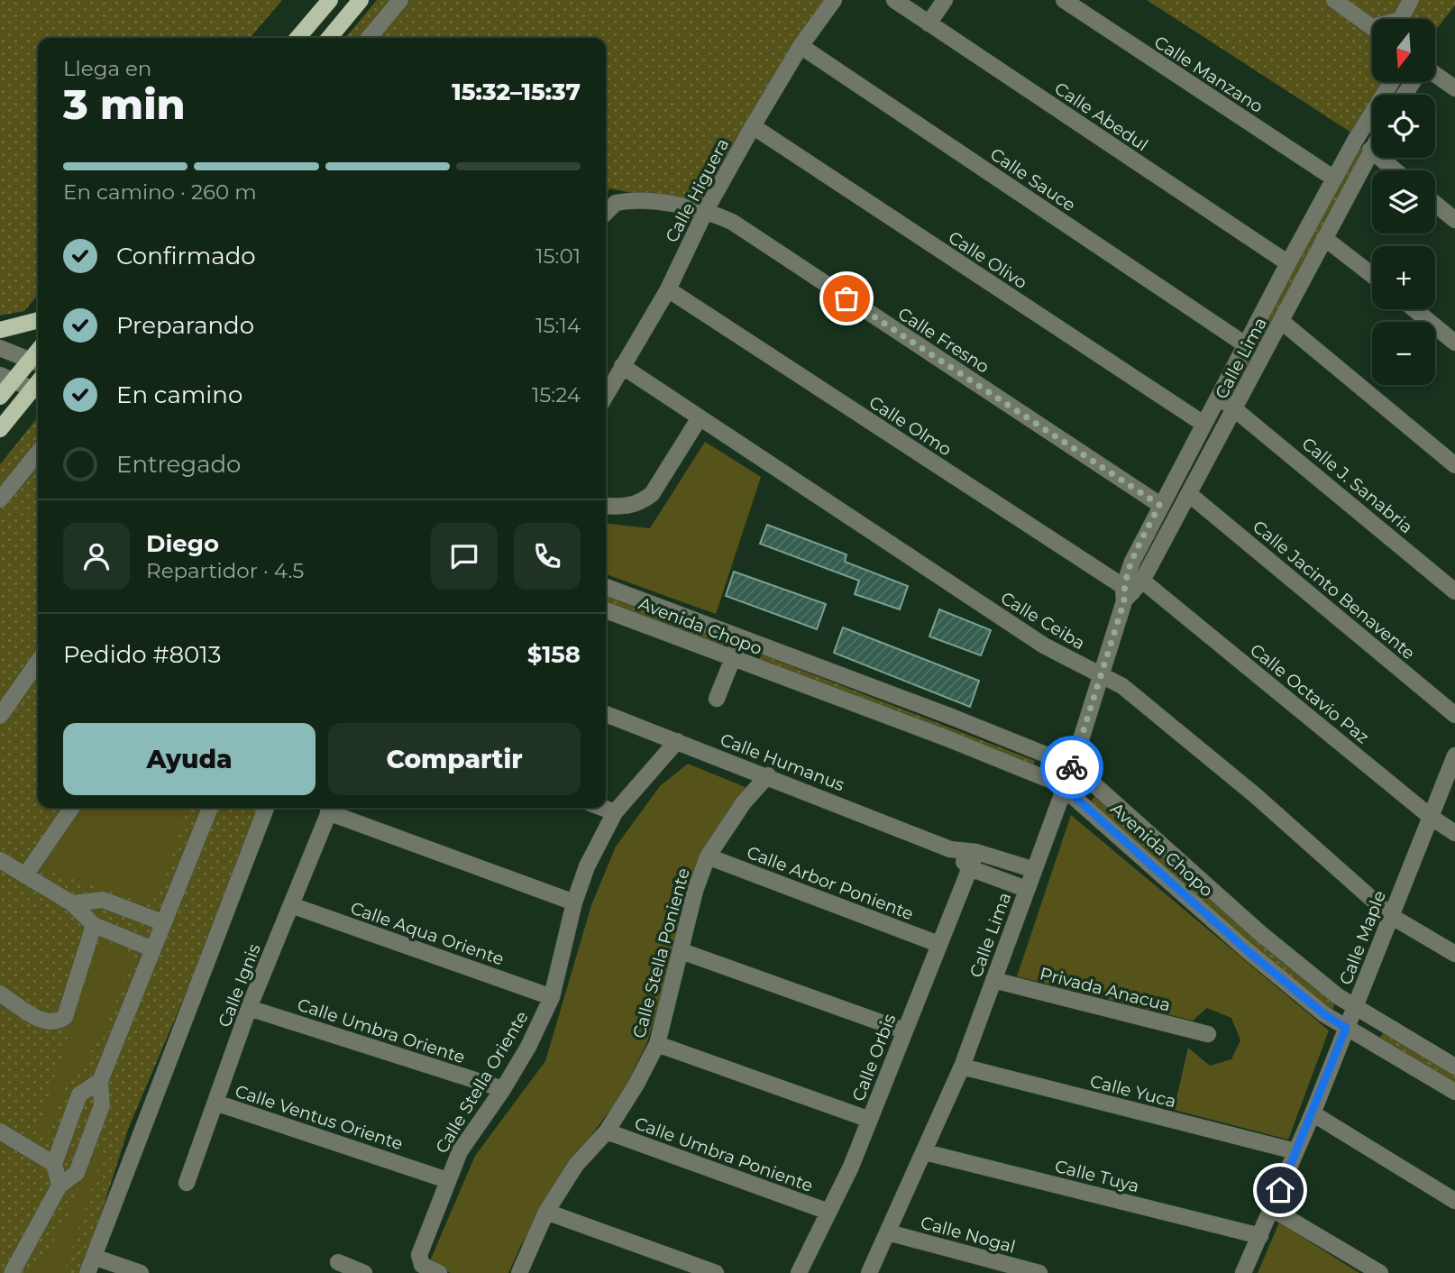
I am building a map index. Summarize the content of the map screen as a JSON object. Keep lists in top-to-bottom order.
{
  "streets": {
    "street": [
      "Calle Manzano",
      "Calle Abedul",
      "Calle Sauce",
      "Calle Higuera",
      "Calle Olivo",
      "Calle Fresno",
      "Calle Lima",
      "Calle Olmo",
      "Calle J. Sanabria",
      "Calle Jacinto Benavente",
      "Calle Ceiba",
      "Avenida Chopo",
      "Calle Octavio Paz",
      "Calle Humanus",
      "Calle Arbor Poniente",
      "Calle Aqua Oriente",
      "Calle Maple",
      "Calle Stella Poniente",
      "Calle Ignis",
      "Privada Anacua",
      "Calle Umbra Oriente",
      "Calle Orbis",
      "Calle Stella Oriente",
      "Calle Yuca",
      "Calle Ventus Oriente",
      "Calle Umbra Poniente",
      "Calle Tuya",
      "Calle Nogal"
    ]
  },
  "crossings": [
    ["Calle Manzano", "Calle Lima"],
    ["Calle Abedul", "Calle Lima"],
    ["Calle Sauce", "Calle Higuera"],
    ["Calle Sauce", "Calle Lima"],
    ["Calle Higuera", "Calle Olivo"],
    ["Calle Higuera", "Calle Fresno"],
    ["Calle Higuera", "Calle Olmo"],
    ["Calle Higuera", "Calle Ceiba"],
    ["Calle Olivo", "Calle Lima"],
    ["Calle Fresno", "Calle Lima"],
    ["Calle Lima", "Calle Olmo"],
    ["Calle Lima", "Calle J. Sanabria"],
    ["Calle Lima", "Calle Jacinto Benavente"],
    ["Calle Lima", "Calle Ceiba"],
    ["Calle Lima", "Avenida Chopo"],
    ["Calle Lima", "Calle Octavio Paz"],
    ["Calle Lima", "Calle Humanus"],
    ["Calle Lima", "Privada Anacua"],
    ["Calle Lima", "Calle Yuca"],
    ["Calle Lima", "Calle Tuya"],
    ["Calle Lima", "Calle Nogal"],
    ["Calle Olmo", "Calle Octavio Paz"],
    ["Calle Ceiba", "Calle Maple"],
    ["Avenida Chopo", "Calle Maple"],
    ["Calle Octavio Paz", "Calle Maple"],
    ["Calle Humanus", "Calle Stella Poniente"],
    ["Calle Humanus", "Calle Orbis"],
    ["Calle Humanus", "Calle Stella Oriente"],
    ["Calle Arbor Poniente", "Calle Stella Poniente"],
    ["Calle Arbor Poniente", "Calle Orbis"],
    ["Calle Aqua Oriente", "Calle Ignis"],
    ["Calle Aqua Oriente", "Calle Stella Oriente"],
    ["Calle Maple", "Calle Yuca"],
    ["Calle Maple", "Calle Tuya"],
    ["Calle Stella Poniente", "Calle Umbra Poniente"],
    ["Calle Ignis", "Calle Umbra Oriente"],
    ["Calle Ignis", "Calle Ventus Oriente"],
    ["Calle Umbra Oriente", "Calle Stella Oriente"],
    ["Calle Orbis", "Calle Umbra Poniente"],
    ["Calle Stella Oriente", "Calle Ventus Oriente"]
  ],
  "north": "bottom",
  "page": {
    "map_buttons": ["+", "−"],
    "heading": ["3 min", "Llega en", "15:32–15:37"],
    "panel": [
      "Diego",
      "Repartidor · 4.5",
      "Pedido #8013",
      "$158"
    ],
    "bar": "En camino · 260 m",
    "list": [
      ["Confirmado", "15:01"],
      ["Preparando", "15:14"],
      ["En camino", "15:24"],
      "Entregado"
    ],
    "buttons": ["Ayuda", "Compartir"]
  }
}
